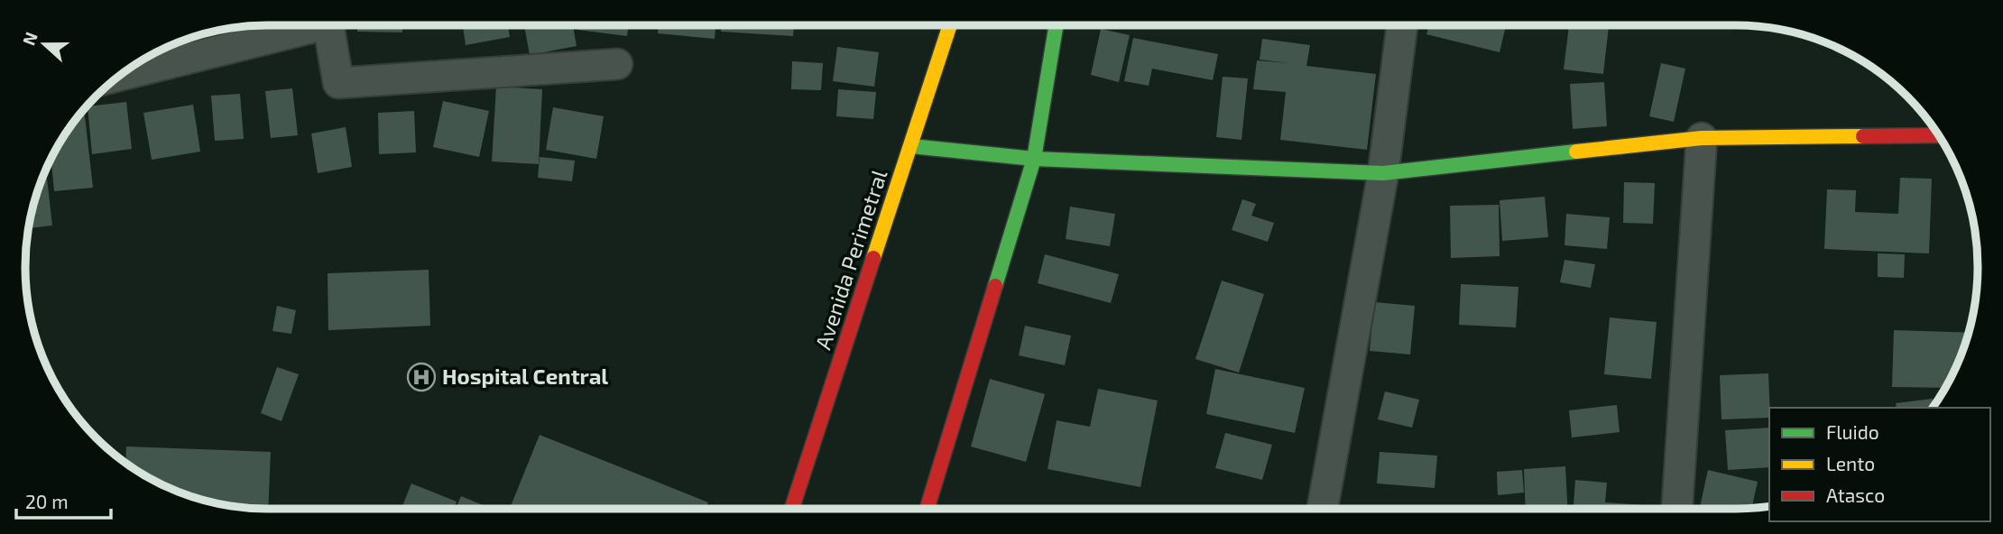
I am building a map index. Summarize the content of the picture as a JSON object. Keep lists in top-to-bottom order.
{
  "streets": {
    "main road": ["Avenida Perimetral"]
  },
  "places": {
    "hospital": ["Hospital Central"]
  },
  "legend": ["Fluido", "Lento", "Atasco"],
  "scale_bar": "20 m",
  "north": "left"
}
